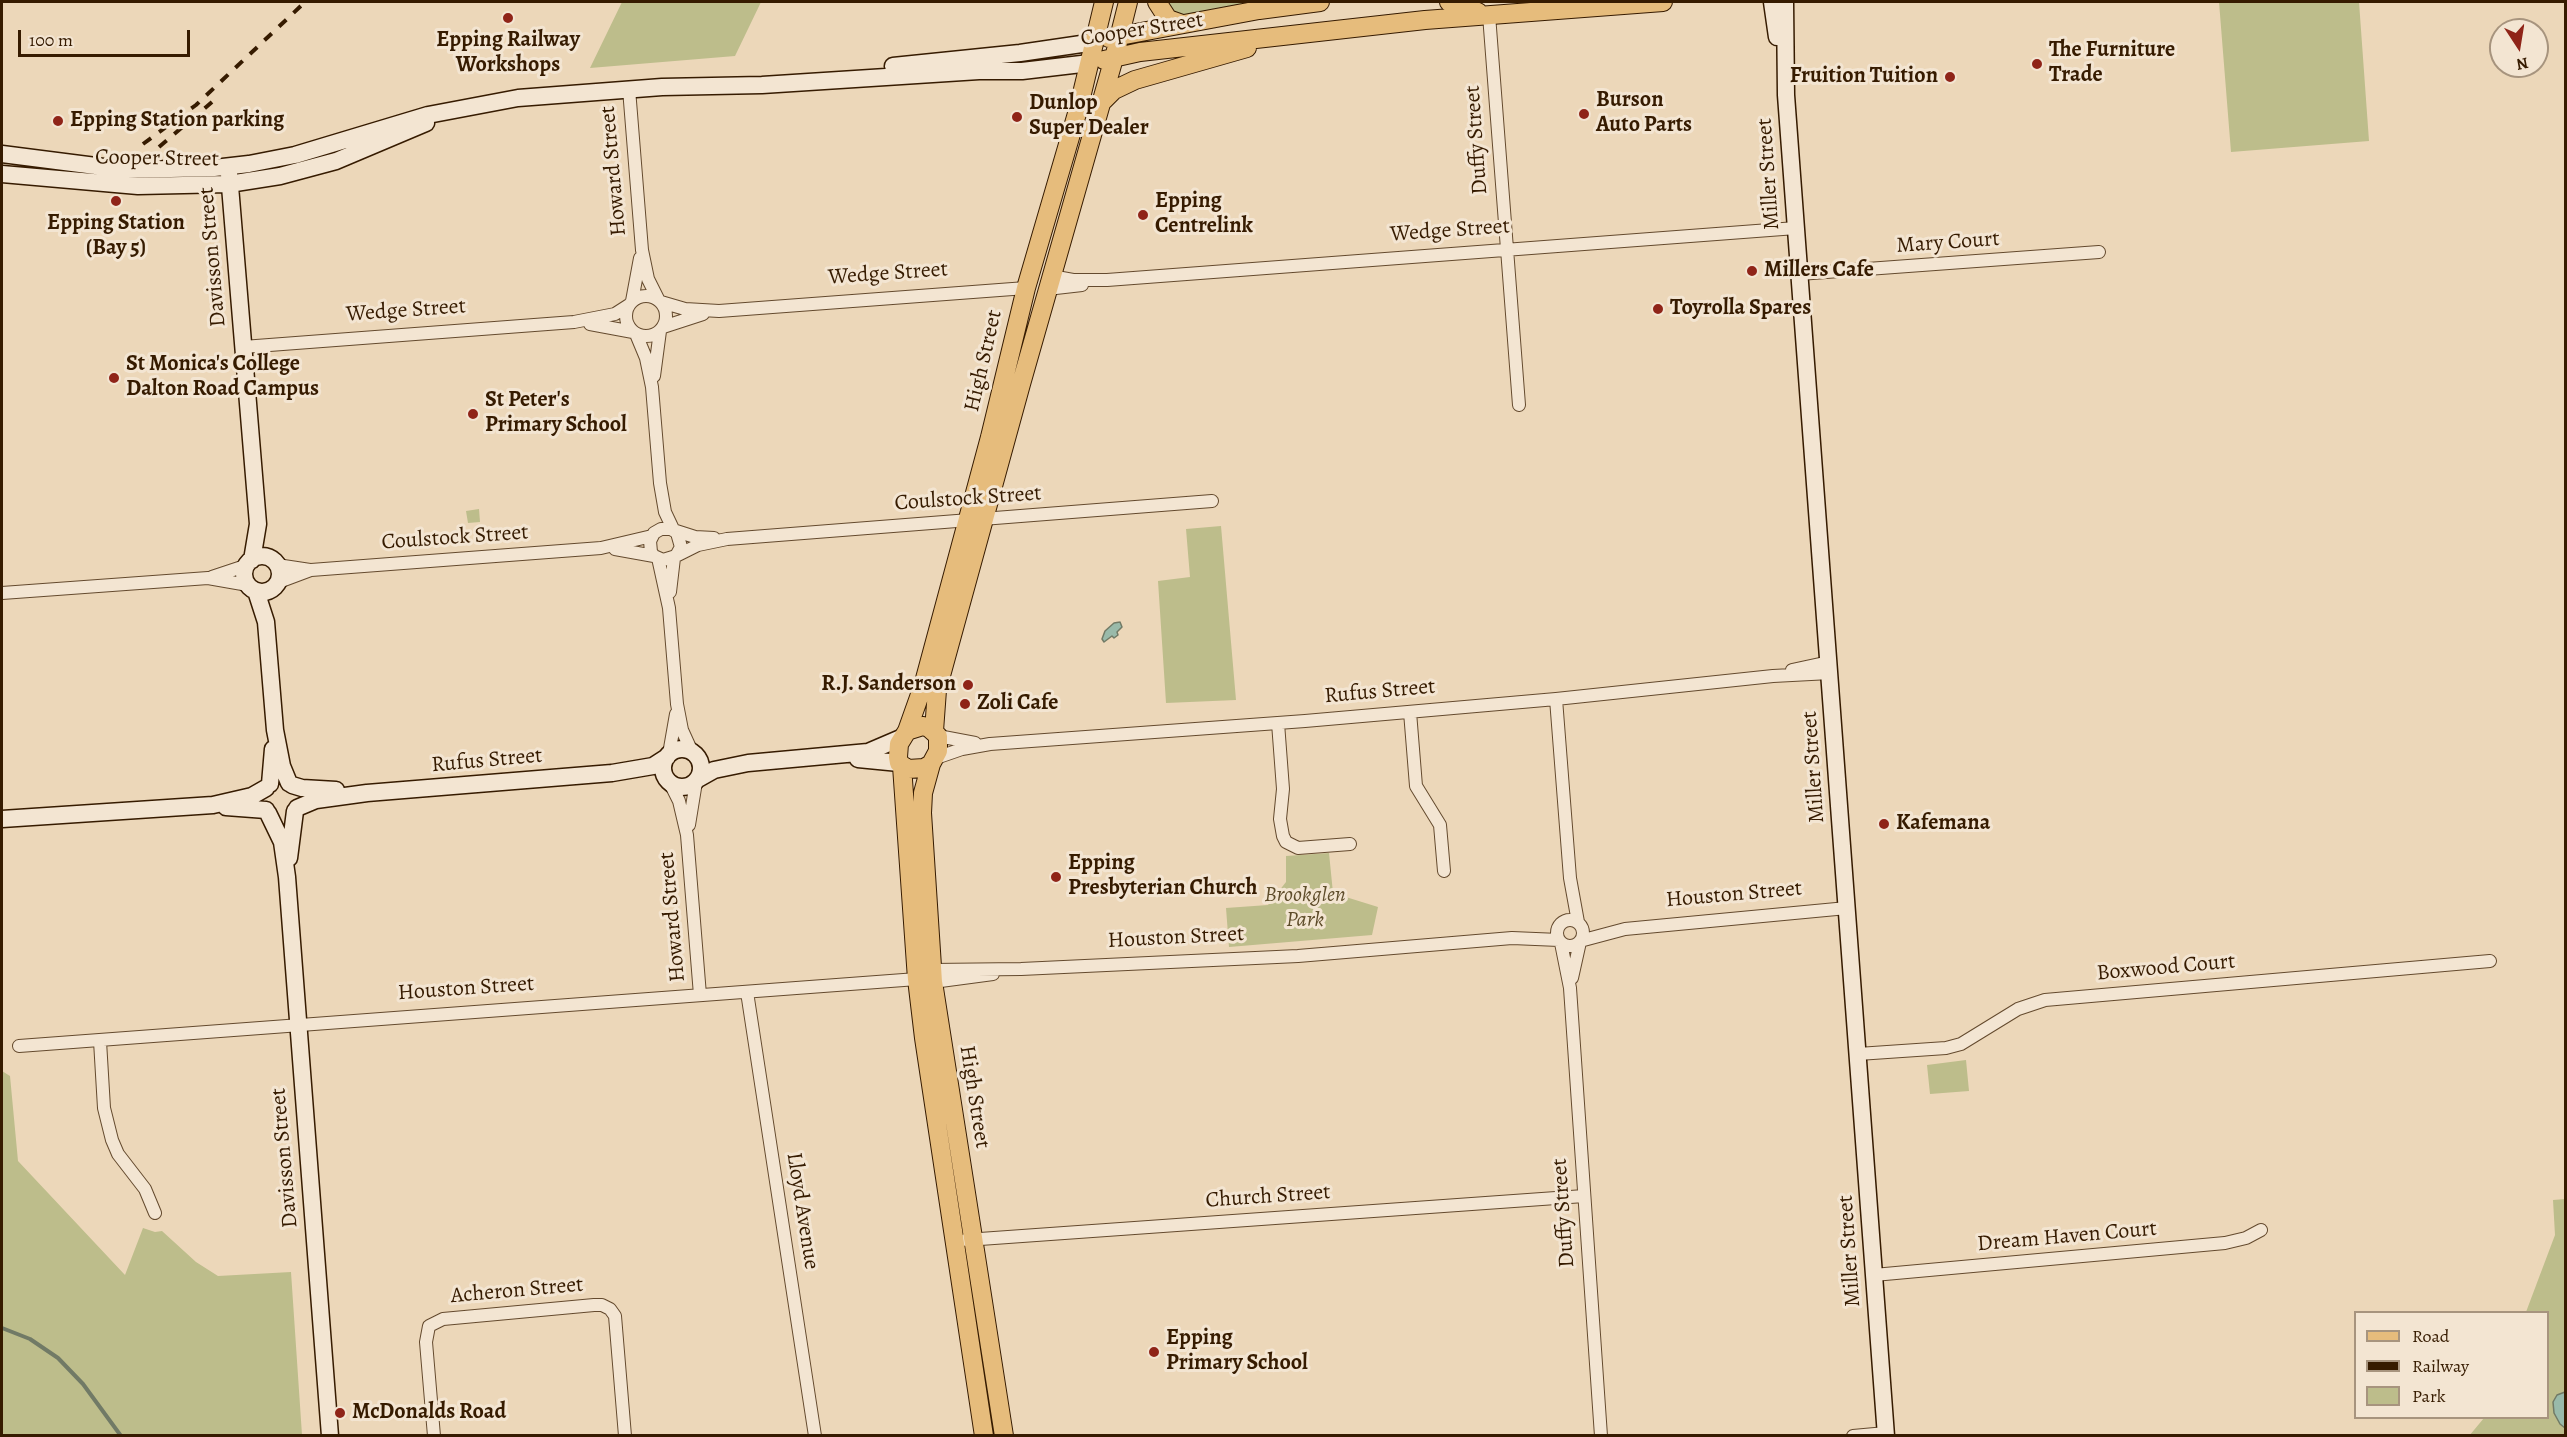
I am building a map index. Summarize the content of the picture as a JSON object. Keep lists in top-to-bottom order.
{
  "streets": {
    "main road": ["Cooper Street", "Wedge Street", "High Street"],
    "street": [
      "Duffy Street",
      "Howard Street",
      "Miller Street",
      "Mary Court",
      "Davisson Street",
      "Coulstock Street",
      "Rufus Street",
      "Houston Street",
      "Boxwood Court",
      "Church Street",
      "Lloyd Avenue",
      "Dream Haven Court",
      "Acheron Street"
    ]
  },
  "crossings": [
    ["Cooper Street", "Duffy Street"],
    ["Cooper Street", "Howard Street"],
    ["Cooper Street", "Davisson Street"],
    ["Cooper Street", "High Street"],
    ["Duffy Street", "Wedge Street"],
    ["Duffy Street", "Houston Street"],
    ["Duffy Street", "Church Street"],
    ["Howard Street", "Wedge Street"],
    ["Howard Street", "Rufus Street"],
    ["Howard Street", "Houston Street"],
    ["Miller Street", "Wedge Street"],
    ["Miller Street", "Mary Court"],
    ["Miller Street", "Rufus Street"],
    ["Miller Street", "Houston Street"],
    ["Miller Street", "Boxwood Court"],
    ["Miller Street", "Dream Haven Court"],
    ["Wedge Street", "Davisson Street"],
    ["Wedge Street", "High Street"],
    ["Davisson Street", "Coulstock Street"],
    ["Davisson Street", "Rufus Street"],
    ["Davisson Street", "Houston Street"],
    ["High Street", "Coulstock Street"],
    ["High Street", "Rufus Street"],
    ["High Street", "Houston Street"],
    ["High Street", "Church Street"],
    ["Houston Street", "Lloyd Avenue"]
  ],
  "parks": ["Brookglen Park"],
  "places": [
    "Epping Railway Workshops",
    "The Furniture Trade",
    "Fruition Tuition",
    "Burson Auto Parts",
    "Dunlop Super Dealer",
    "Epping Station parking",
    "Epping Station (Bay 5)",
    "Epping Centrelink",
    "Millers Cafe",
    "Toyrolla Spares",
    "St Monica's College Dalton Road Campus",
    "St Peter's Primary School",
    "R.J. Sanderson",
    "Zoli Cafe",
    "Kafemana",
    "Epping Presbyterian Church",
    "Epping Primary School",
    "McDonalds Road"
  ],
  "legend": ["Road", "Railway", "Park"],
  "scale_bar": "100 m",
  "north": "bottom"
}
